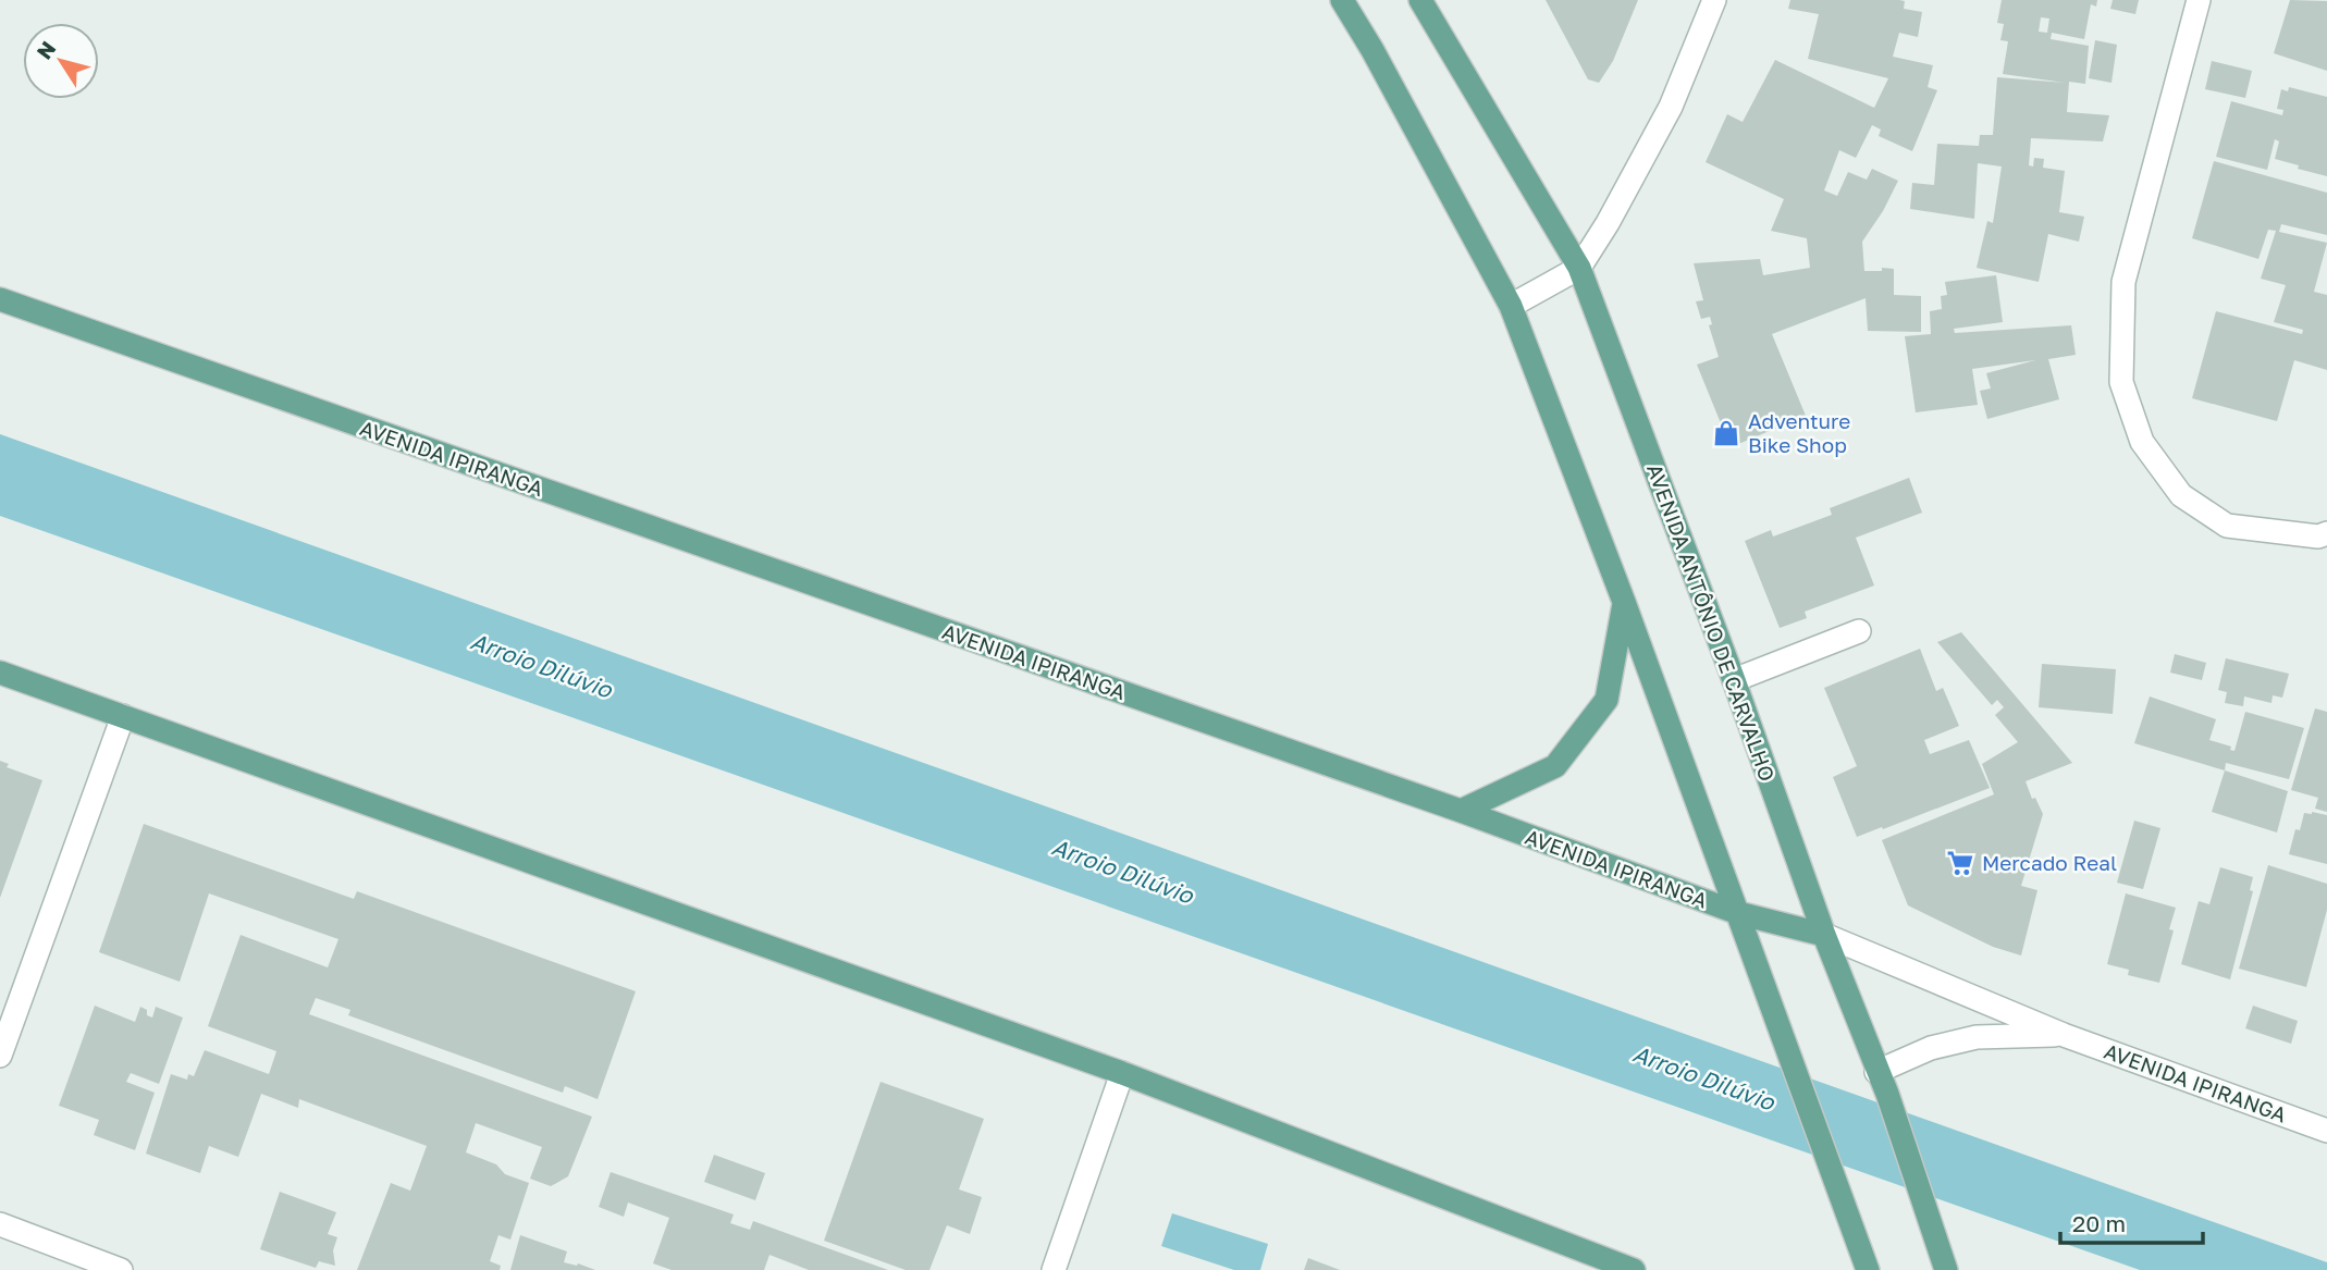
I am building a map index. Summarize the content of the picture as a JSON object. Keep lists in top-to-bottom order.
{
  "streets": {
    "main road": ["AVENIDA IPIRANGA", "AVENIDA ANTÔNIO DE CARVALHO"]
  },
  "crossings": [
    ["AVENIDA IPIRANGA", "AVENIDA ANTÔNIO DE CARVALHO"]
  ],
  "water": ["Arroio Dilúvio"],
  "places": {
    "shop": ["Adventure Bike Shop"],
    "supermarket": ["Mercado Real"]
  },
  "scale_bar": "20 m",
  "north": "top left"
}
